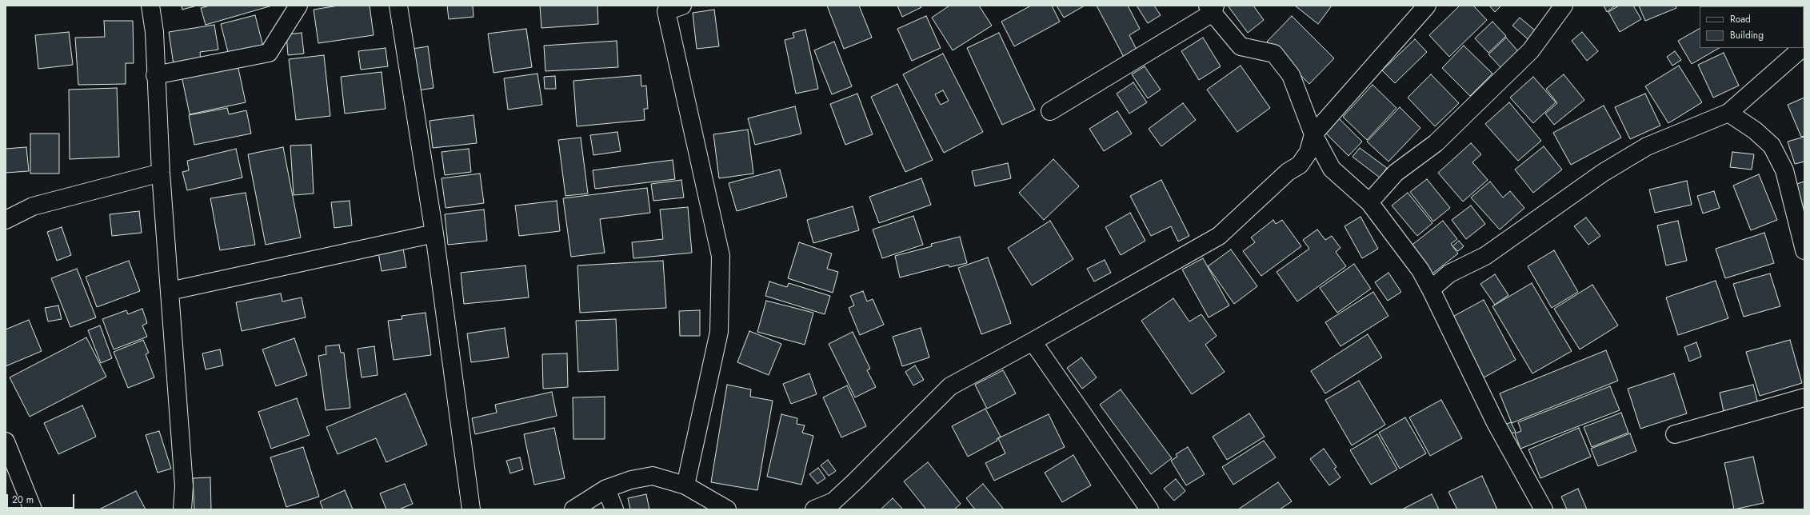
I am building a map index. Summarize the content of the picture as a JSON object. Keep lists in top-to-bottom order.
{
  "legend": ["Road", "Building"],
  "scale_bar": "20 m"
}
